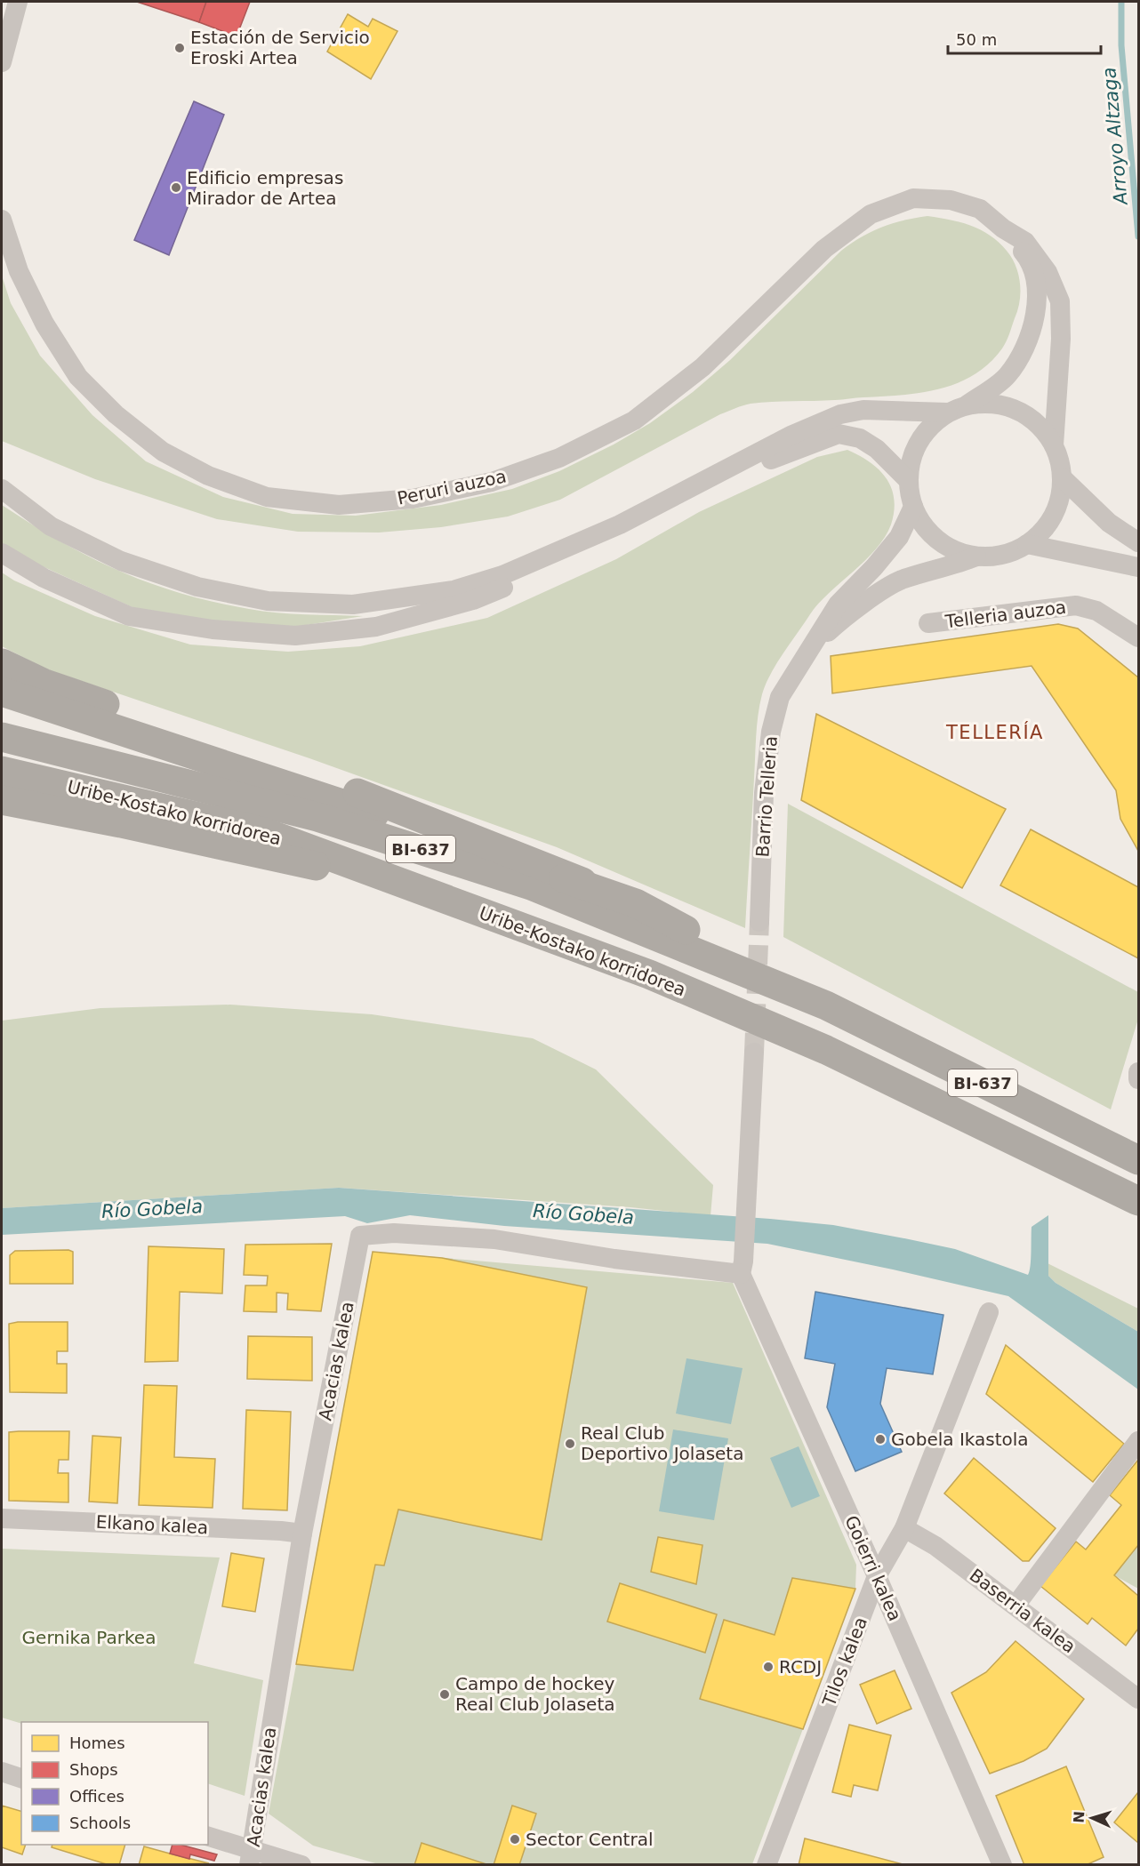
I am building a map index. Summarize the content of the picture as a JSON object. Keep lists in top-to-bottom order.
{
  "streets": {
    "highway": ["Uribe-Kostako korridorea", "BI-637"],
    "street": [
      "Peruri auzoa",
      "Telleria auzoa",
      "Barrio Telleria",
      "Acacias kalea",
      "Elkano kalea",
      "Goierri kalea",
      "Baserria kalea",
      "Tilos kalea"
    ]
  },
  "crossings": [
    ["Acacias kalea", "Elkano kalea"],
    ["Acacias kalea", "Goierri kalea"],
    ["Goierri kalea", "Tilos kalea"],
    ["Baserria kalea", "Tilos kalea"]
  ],
  "districts": ["TELLERÍA"],
  "water": ["Arroyo Altzaga", "Río Gobela"],
  "parks": ["Gernika Parkea"],
  "places": [
    "Estación de Servicio Eroski Artea",
    "Edificio empresas Mirador de Artea",
    "Gobela Ikastola",
    "Real Club Deportivo Jolaseta",
    "RCDJ",
    "Campo de hockey Real Club Jolaseta",
    "Sector Central"
  ],
  "legend": [
    "Homes",
    "Shops",
    "Offices",
    "Schools"
  ],
  "scale_bar": "50 m",
  "north": "left"
}
